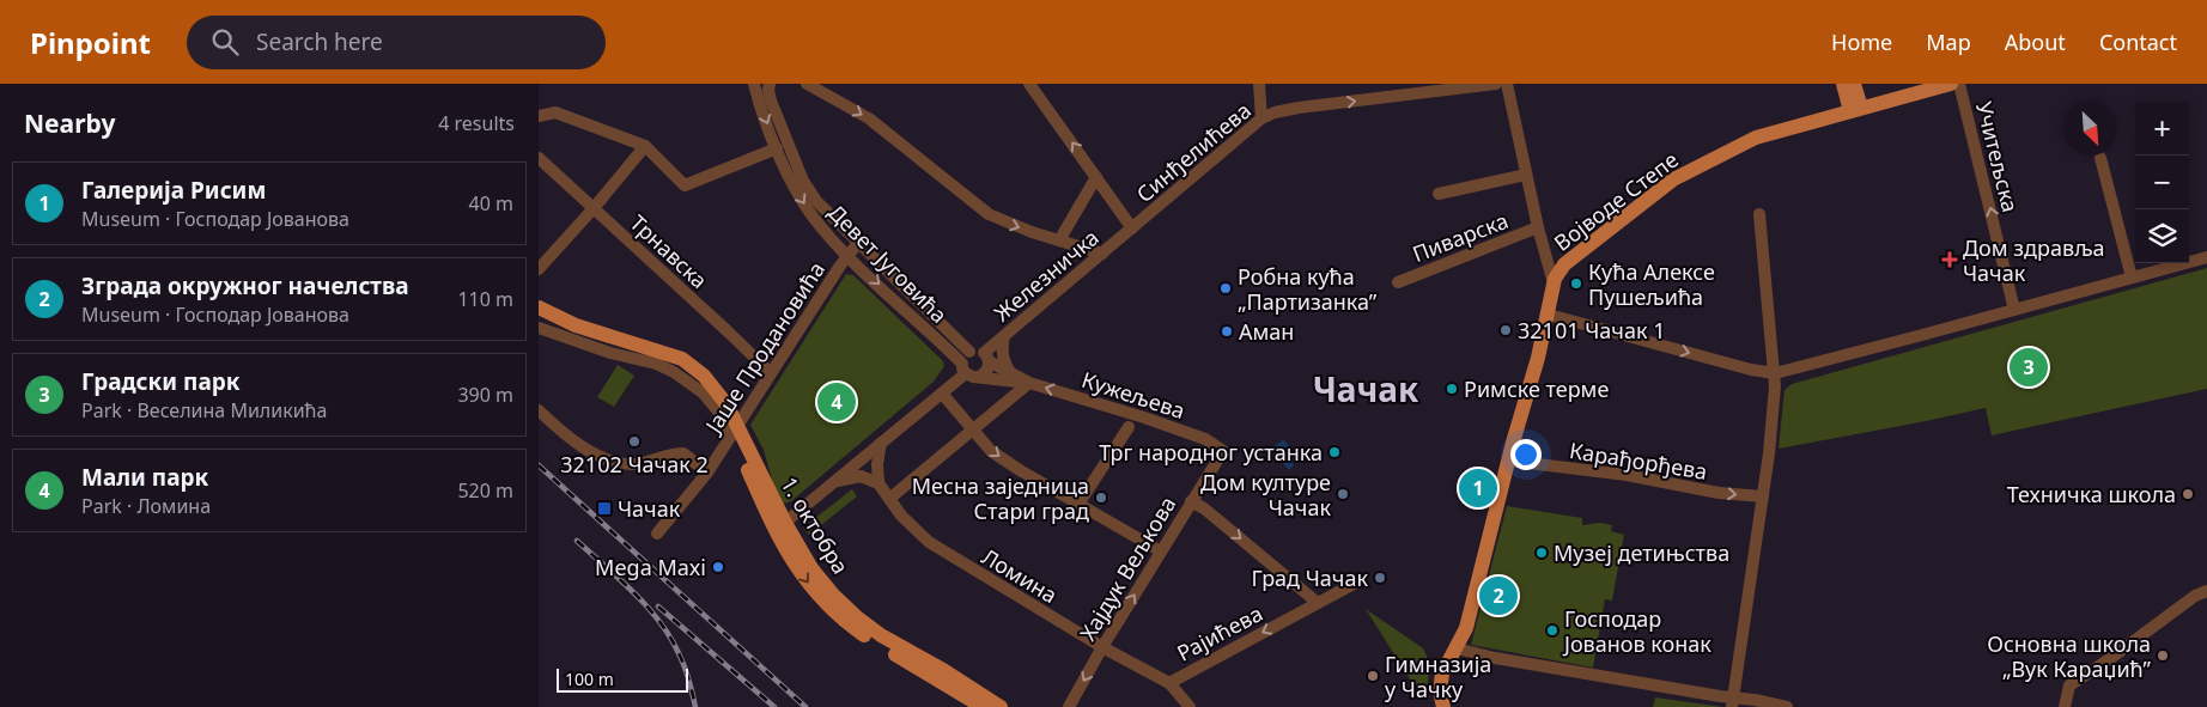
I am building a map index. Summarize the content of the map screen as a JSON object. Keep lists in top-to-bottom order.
{
  "streets": {
    "main road": ["Војводе Степе", "1. октобра"],
    "street": [
      "Синђелићева",
      "Учитељска",
      "Пиварска",
      "Трнавска",
      "Девет Југовића",
      "Железничка",
      "Јаше Продановића",
      "Кужељева",
      "Карађорђева",
      "Хајдук Вељкова",
      "Ломина",
      "Рајићева"
    ]
  },
  "crossings": [
    ["Синђелићева", "Железничка"],
    ["Трнавска", "Јаше Продановића"],
    ["Девет Југовића", "Железничка"],
    ["Девет Југовића", "Јаше Продановића"],
    ["Девет Југовића", "Кужељева"],
    ["Железничка", "Кужељева"],
    ["Јаше Продановића", "1. октобра"],
    ["Кужељева", "Хајдук Вељкова"],
    ["Хајдук Вељкова", "Ломина"],
    ["Ломина", "Рајићева"]
  ],
  "one_way": ["Учитељска", "Карађорђева", "Рајићева"],
  "districts": ["Чачак"],
  "places": {
    "health": ["Дом здравља Чачак"],
    "other": [
      "Кућа Алексе Пушељића",
      "Робна кућа „Партизанка”",
      "32101 Чачак 1",
      "Аман",
      "Римске терме",
      "32102 Чачак 2",
      "Трг народног устанка",
      "Дом културе Чачак",
      "Техничка школа",
      "Месна заједница Стари град",
      "Музеј детињства",
      "Mega Maxi",
      "Град Чачак",
      "Господар Јованов конак",
      "Основна школа „Вук Караџић”",
      "Гимназија у Чачку"
    ],
    "transit": ["Чачак"]
  },
  "scale_bar": "100 m",
  "north": "bottom right",
  "page": {
    "header": "Pinpoint",
    "search": "Search here",
    "nav": [
      "Home",
      "Map",
      "About",
      "Contact"
    ],
    "heading": ["Nearby", "4 results"],
    "map_buttons": ["+", "−"],
    "list": [
      {
        "mark": "1",
        "name": "Галерија Рисим",
        "note": "Museum · Господар Јованова",
        "value": "40 m"
      },
      {
        "mark": "2",
        "name": "Зграда окружног начелства",
        "note": "Museum · Господар Јованова",
        "value": "110 m"
      },
      {
        "mark": "3",
        "name": "Градски парк",
        "note": "Park · Веселина Миликића",
        "value": "390 m"
      },
      {
        "mark": "4",
        "name": "Мали парк",
        "note": "Park · Ломина",
        "value": "520 m"
      }
    ],
    "pins": [
      "3",
      "4",
      "1",
      "2"
    ],
    "scale": "100 m"
  }
}
